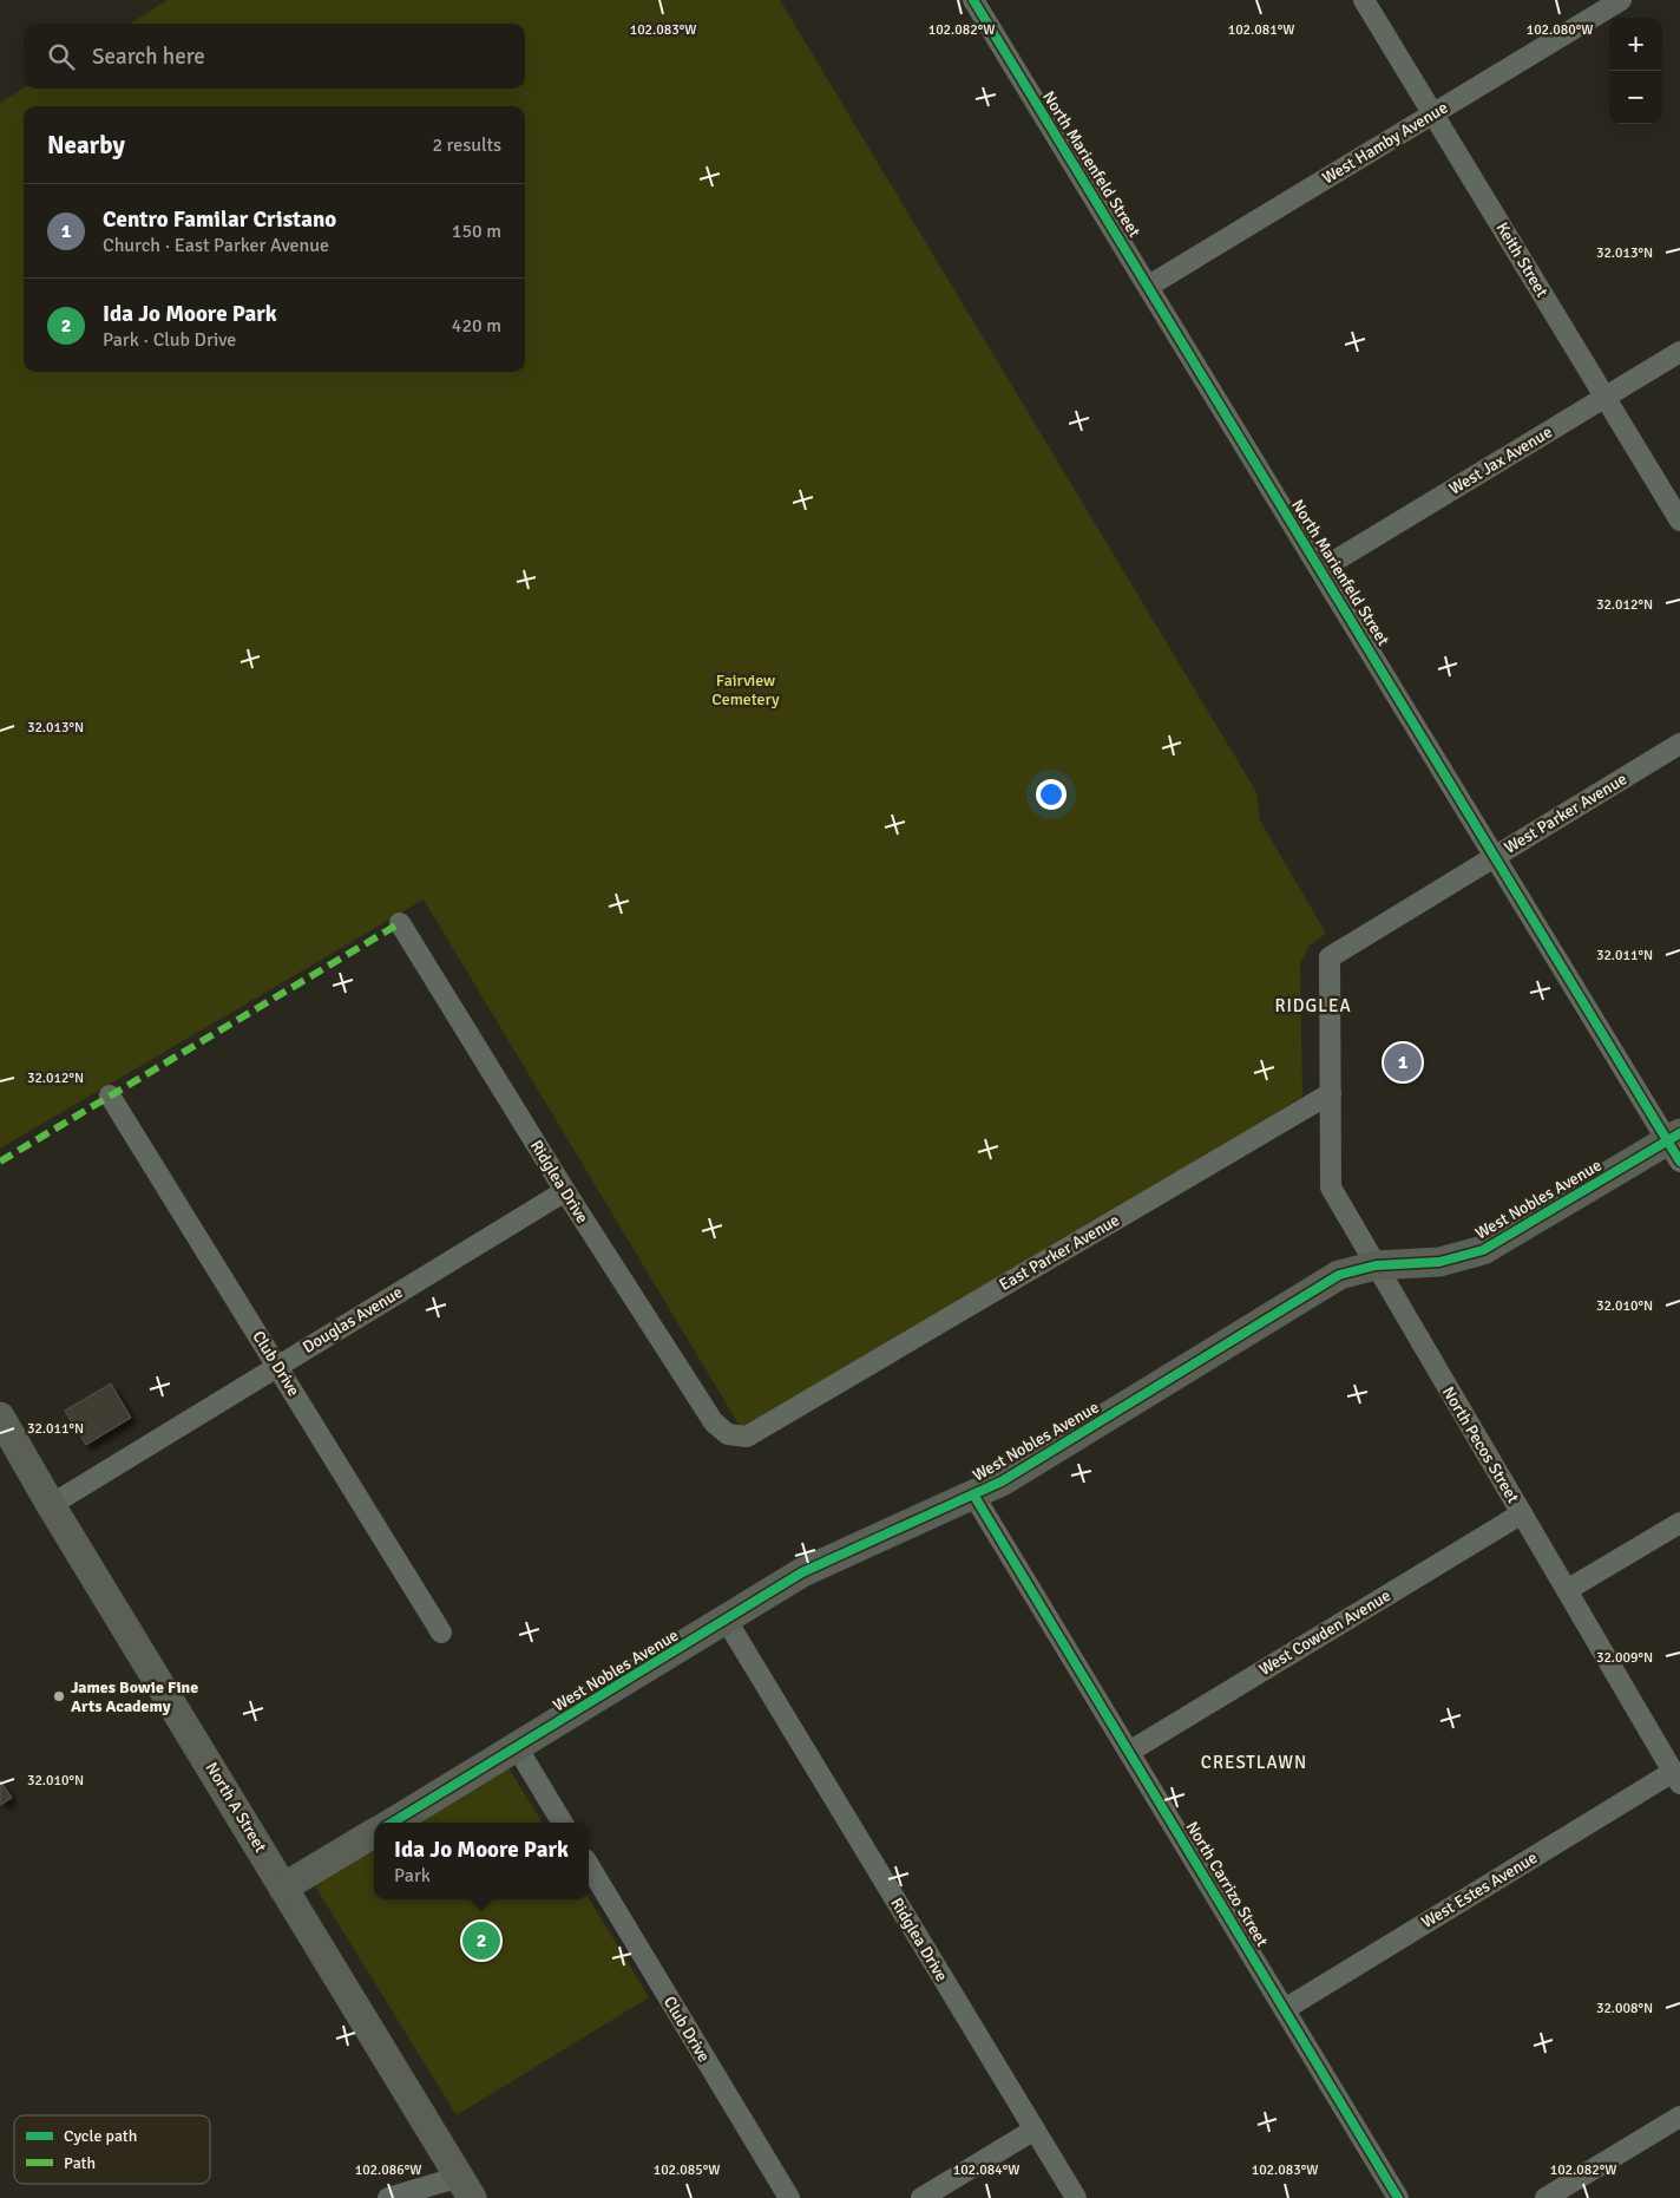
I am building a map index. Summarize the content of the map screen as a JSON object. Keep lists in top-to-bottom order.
{
  "streets": {
    "street": [
      "West Hamby Avenue",
      "North Marienfeld Street",
      "Keith Street",
      "West Jax Avenue",
      "West Parker Avenue",
      "Ridglea Drive",
      "West Nobles Avenue",
      "East Parker Avenue",
      "Douglas Avenue",
      "Club Drive",
      "North Pecos Street",
      "West Cowden Avenue",
      "North A Street",
      "North Carrizo Street",
      "West Estes Avenue"
    ]
  },
  "crossings": [
    ["West Hamby Avenue", "North Marienfeld Street"],
    ["West Hamby Avenue", "Keith Street"],
    ["North Marienfeld Street", "West Jax Avenue"],
    ["North Marienfeld Street", "West Parker Avenue"],
    ["North Marienfeld Street", "West Nobles Avenue"],
    ["Keith Street", "West Jax Avenue"],
    ["West Parker Avenue", "East Parker Avenue"],
    ["West Parker Avenue", "North Pecos Street"],
    ["Ridglea Drive", "West Nobles Avenue"],
    ["Ridglea Drive", "East Parker Avenue"],
    ["Ridglea Drive", "Douglas Avenue"],
    ["West Nobles Avenue", "North Pecos Street"],
    ["West Nobles Avenue", "North Carrizo Street"],
    ["East Parker Avenue", "North Pecos Street"],
    ["Douglas Avenue", "Club Drive"],
    ["Douglas Avenue", "North A Street"],
    ["North Pecos Street", "West Cowden Avenue"],
    ["North Pecos Street", "West Estes Avenue"],
    ["West Cowden Avenue", "North Carrizo Street"],
    ["North Carrizo Street", "West Estes Avenue"]
  ],
  "districts": ["RIDGLEA", "CRESTLAWN"],
  "parks": ["Fairview Cemetery"],
  "places": ["James Bowie Fine Arts Academy"],
  "legend": ["Cycle path", "Path"],
  "page": {
    "map_buttons": ["+", "−"],
    "search": "Search here",
    "heading": ["Nearby", "2 results"],
    "list": [
      {
        "mark": "1",
        "name": "Centro Familar Cristano",
        "note": "Church · East Parker Avenue",
        "value": "150 m"
      },
      {
        "mark": "2",
        "name": "Ida Jo Moore Park",
        "note": "Park · Club Drive",
        "value": "420 m"
      }
    ],
    "pins": ["1", "2"],
    "popup": ["Ida Jo Moore Park", "Park"]
  },
  "coordinates": [
    "102.083°W",
    "102.082°W",
    "102.081°W",
    "102.080°W",
    "32.013°N",
    "32.012°N",
    "32.011°N",
    "32.010°N",
    "32.009°N",
    "32.008°N",
    "102.086°W",
    "102.085°W",
    "102.084°W"
  ]
}
